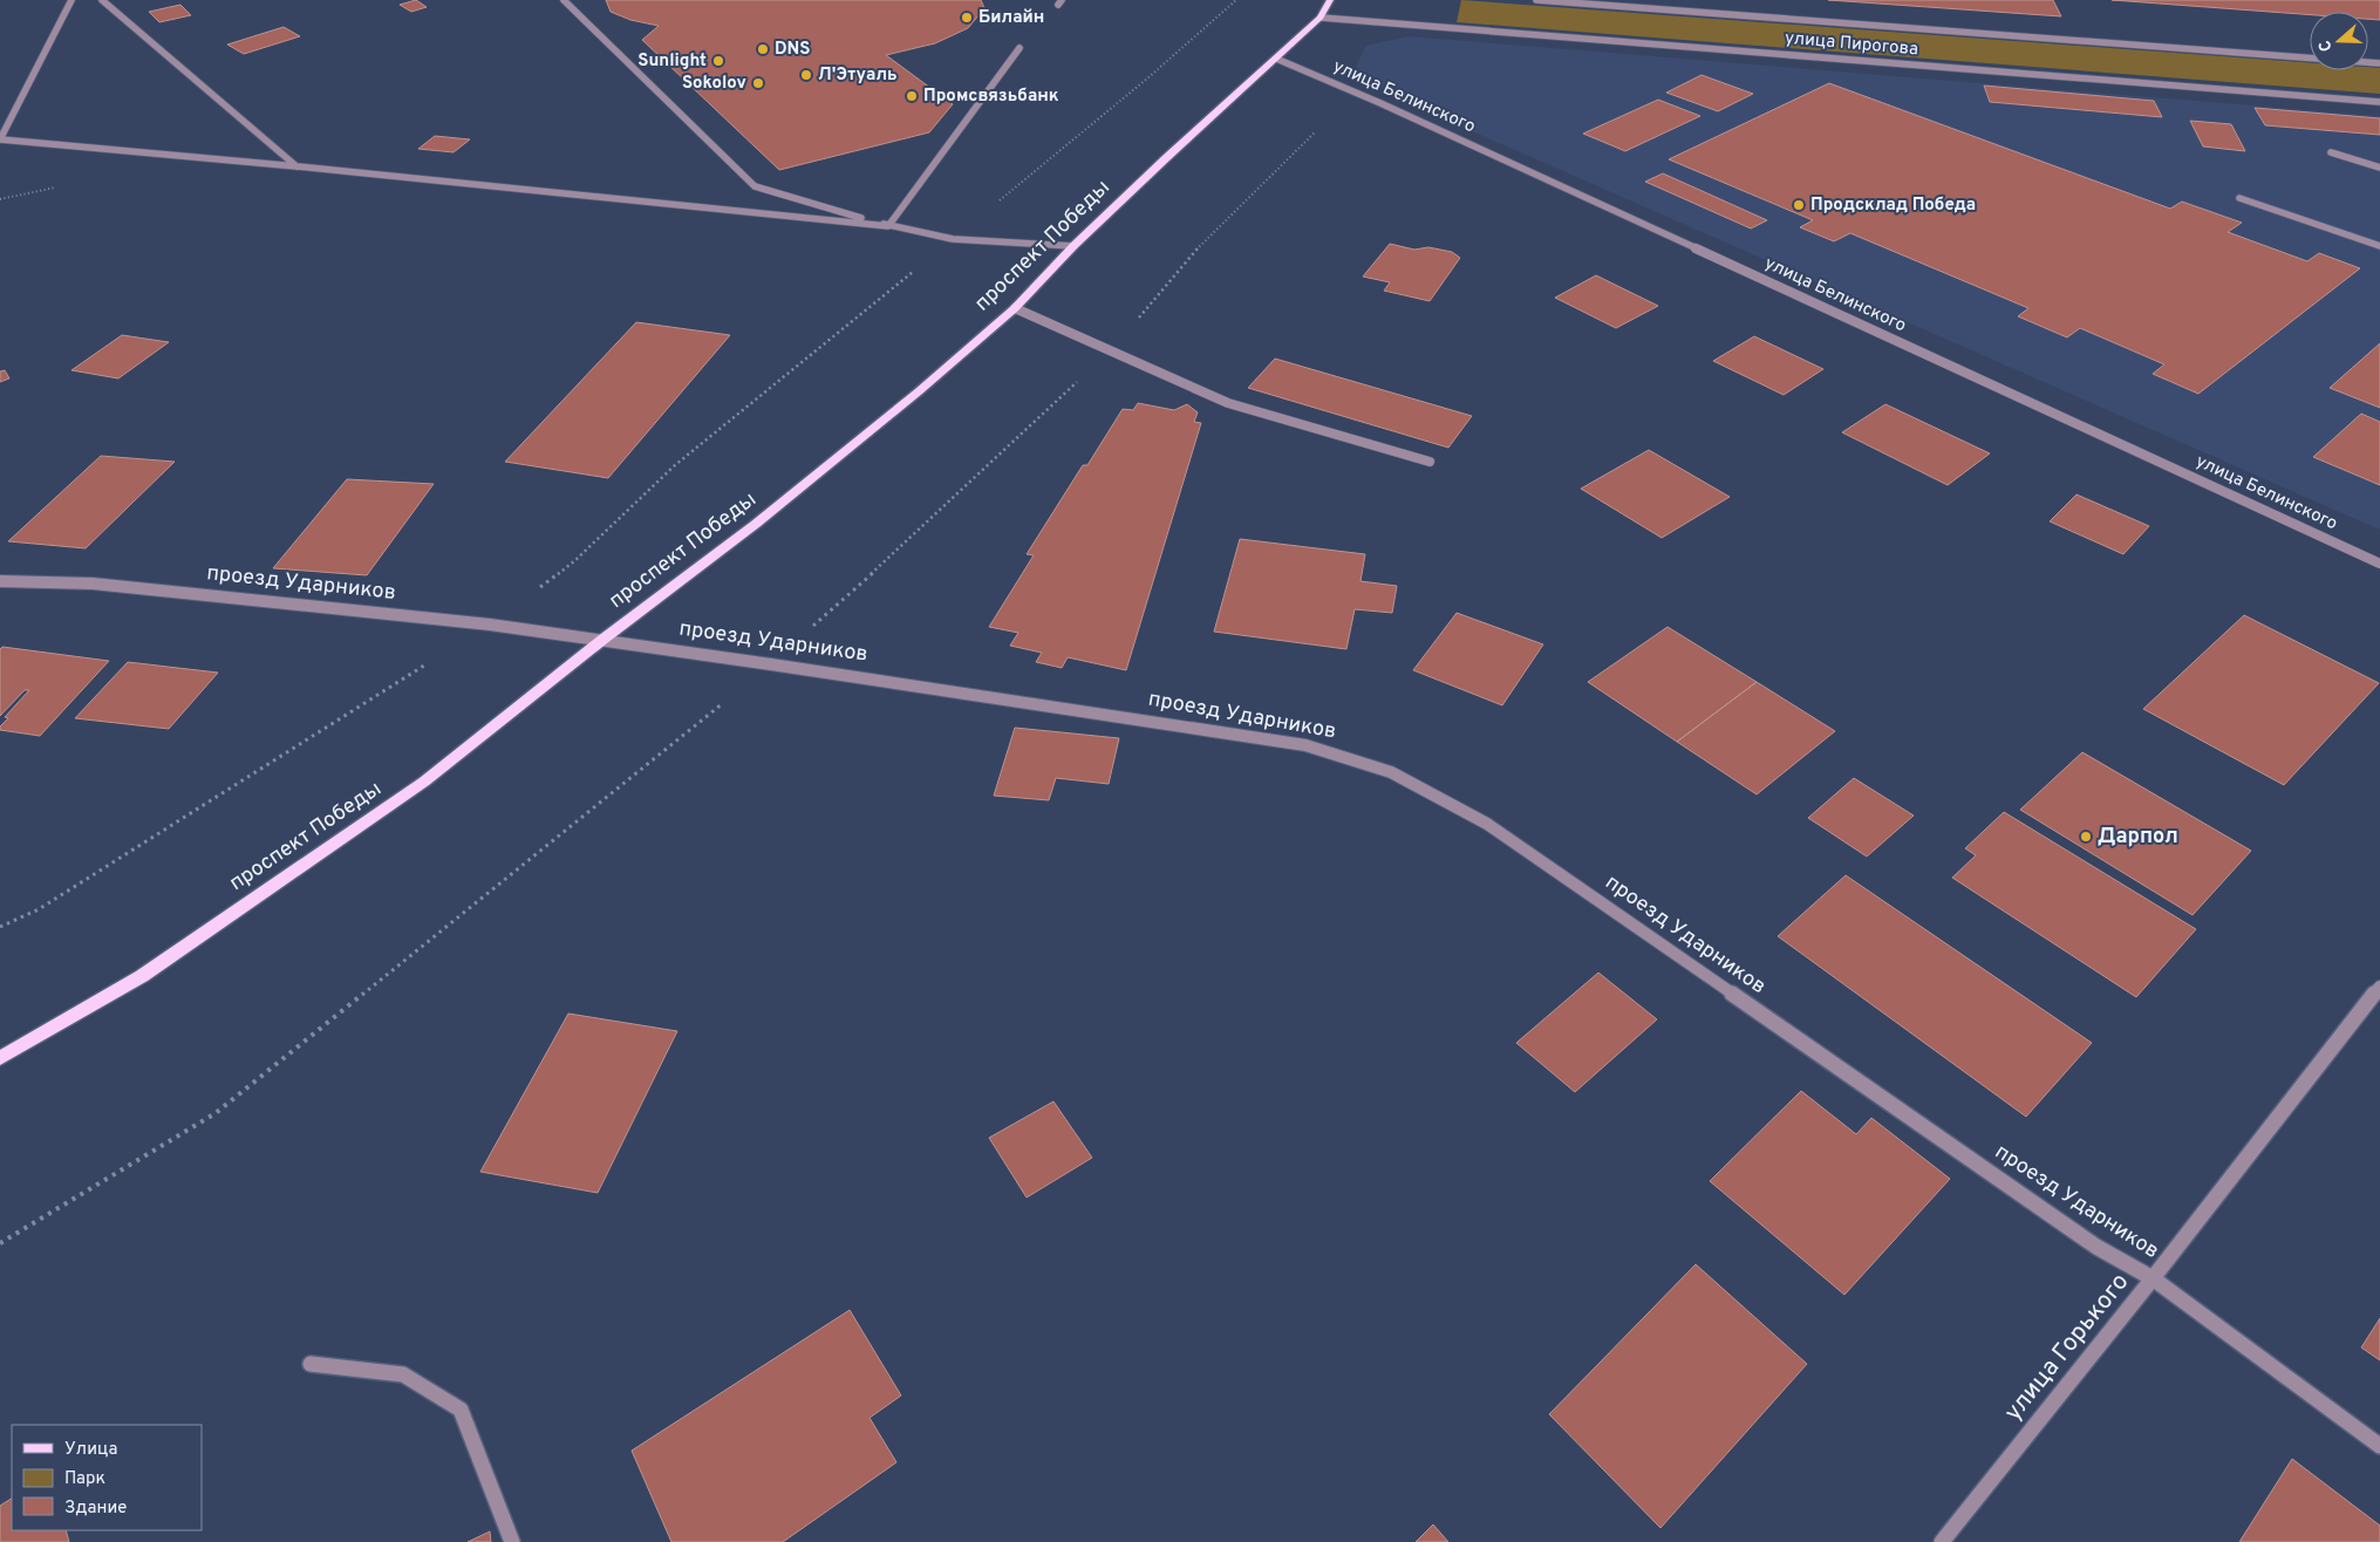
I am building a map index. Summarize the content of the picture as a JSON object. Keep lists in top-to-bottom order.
{
  "streets": {
    "main road": ["проспект Победы"],
    "street": [
      "улица Пирогова",
      "улица Белинского",
      "проезд Ударников",
      "улица Горького"
    ]
  },
  "crossings": [
    ["улица Пирогова", "проспект Победы"],
    ["улица Белинского", "проспект Победы"],
    ["проспект Победы", "проезд Ударников"],
    ["проезд Ударников", "улица Горького"]
  ],
  "places": [
    "Билайн",
    "DNS",
    "Sunlight",
    "Л'Этуаль",
    "Sokolov",
    "Промсвязьбанк",
    "Продсклад Победа",
    "Дарпол"
  ],
  "legend": ["Улица", "Парк", "Здание"],
  "north": "left"
}
